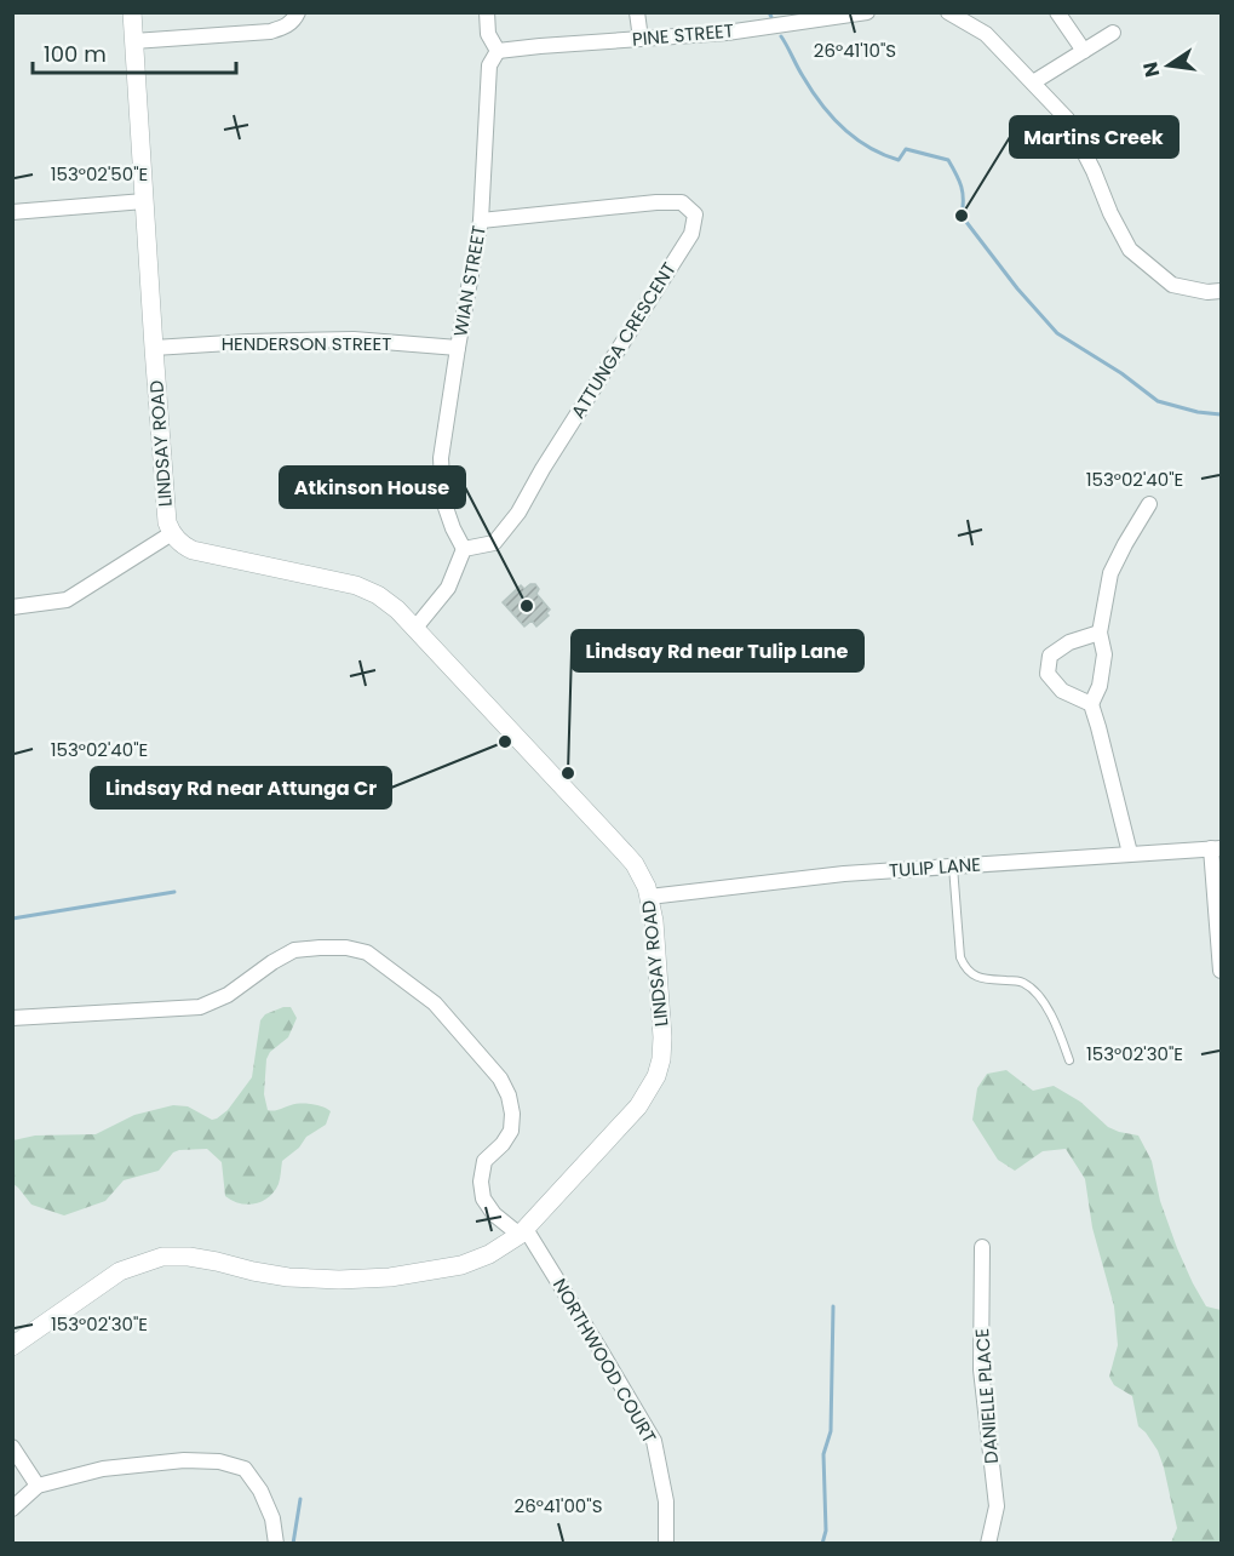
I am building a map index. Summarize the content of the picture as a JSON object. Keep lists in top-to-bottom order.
{
  "streets": {
    "street": [
      "PINE STREET",
      "WIAN STREET",
      "ATTUNGA CRESCENT",
      "HENDERSON STREET",
      "LINDSAY ROAD",
      "TULIP LANE",
      "NORTHWOOD COURT",
      "DANIELLE PLACE"
    ]
  },
  "crossings": [
    ["PINE STREET", "WIAN STREET"],
    ["WIAN STREET", "ATTUNGA CRESCENT"],
    ["WIAN STREET", "HENDERSON STREET"],
    ["HENDERSON STREET", "LINDSAY ROAD"],
    ["LINDSAY ROAD", "TULIP LANE"],
    ["LINDSAY ROAD", "NORTHWOOD COURT"]
  ],
  "places": [
    "Martins Creek",
    "Atkinson House",
    "Lindsay Rd near Attunga Cr",
    "Lindsay Rd near Tulip Lane"
  ],
  "scale_bar": "100 m",
  "north": "left",
  "coordinates": [
    "26°41'10\"S",
    "153°02'50\"E",
    "153°02'40\"E",
    "153°02'30\"E",
    "26°41'00\"S"
  ]
}
